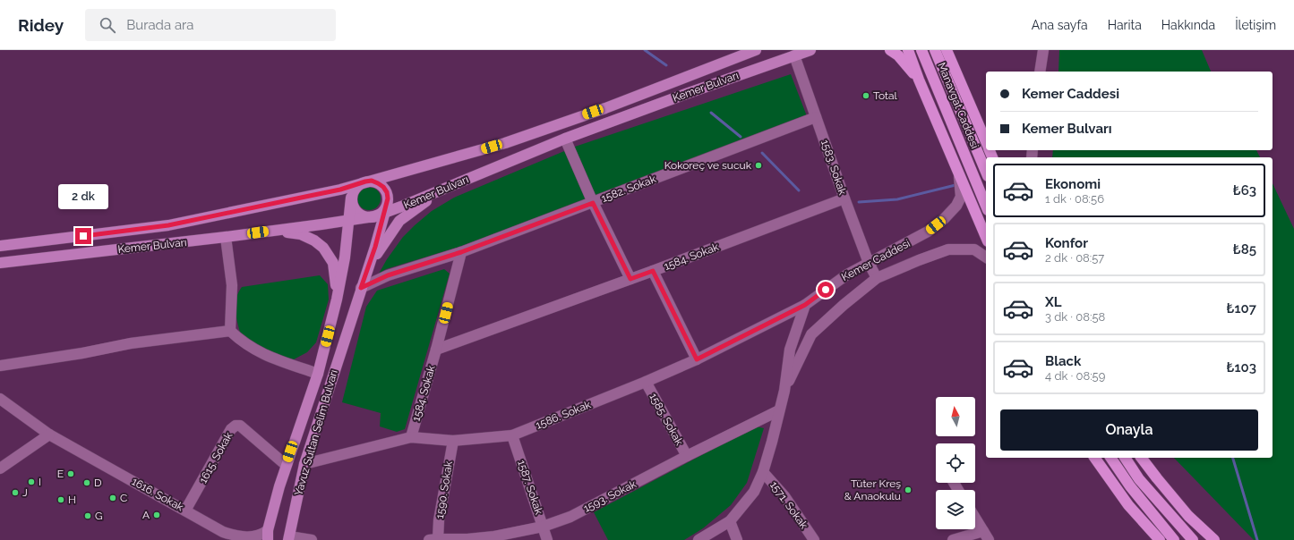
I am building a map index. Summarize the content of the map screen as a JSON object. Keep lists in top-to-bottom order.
{
  "streets": {
    "highway": ["Manavgat Caddesi"],
    "main road": ["Kemer Bulvarı", "Yavuz Sultan Selim Bulvarı"],
    "street": [
      "1583. Sokak",
      "1582. Sokak",
      "1584. Sokak",
      "Kemer Caddesi",
      "1586. Sokak",
      "1585. Sokak",
      "1615. Sokak",
      "1587. Sokak",
      "1590. Sokak",
      "1616. Sokak",
      "1593. Sokak",
      "1571. Sokak"
    ]
  },
  "crossings": [
    ["Kemer Bulvarı", "1583. Sokak"],
    ["Kemer Bulvarı", "Yavuz Sultan Selim Bulvarı"],
    ["1583. Sokak", "1582. Sokak"],
    ["1583. Sokak", "1584. Sokak"],
    ["1583. Sokak", "Kemer Caddesi"],
    ["1582. Sokak", "1584. Sokak"],
    ["1582. Sokak", "Yavuz Sultan Selim Bulvarı"],
    ["1584. Sokak", "1586. Sokak"],
    ["Kemer Caddesi", "1586. Sokak"],
    ["Kemer Caddesi", "1593. Sokak"],
    ["Kemer Caddesi", "1571. Sokak"],
    ["1586. Sokak", "1585. Sokak"],
    ["1586. Sokak", "Yavuz Sultan Selim Bulvarı"],
    ["1586. Sokak", "1587. Sokak"],
    ["1586. Sokak", "1590. Sokak"],
    ["1585. Sokak", "1593. Sokak"],
    ["Yavuz Sultan Selim Bulvarı", "1615. Sokak"],
    ["Yavuz Sultan Selim Bulvarı", "1616. Sokak"],
    ["1615. Sokak", "1616. Sokak"],
    ["1587. Sokak", "1593. Sokak"],
    ["1590. Sokak", "1593. Sokak"]
  ],
  "places": [
    "Total",
    "Kokoreç ve sucuk",
    "E",
    "I",
    "D",
    "Tüter Kreş & Anaokulu",
    "J",
    "C",
    "H",
    "A",
    "G"
  ],
  "north": "top",
  "page": {
    "header": "Ridey",
    "search": "Burada ara",
    "nav": [
      "Ana sayfa",
      "Harita",
      "Hakkında",
      "İletişim"
    ],
    "banner": ["Kemer Caddesi", "Kemer Bulvarı"],
    "list": [
      {
        "name": "Ekonomi",
        "note": "1 dk · 08:56",
        "value": "₺63"
      },
      {
        "name": "Konfor",
        "note": "2 dk · 08:57",
        "value": "₺85"
      },
      {
        "name": "XL",
        "note": "3 dk · 08:58",
        "value": "₺107"
      },
      {
        "name": "Black",
        "note": "4 dk · 08:59",
        "value": "₺103"
      }
    ],
    "bubble": "2 dk",
    "buttons": "Onayla"
  }
}
